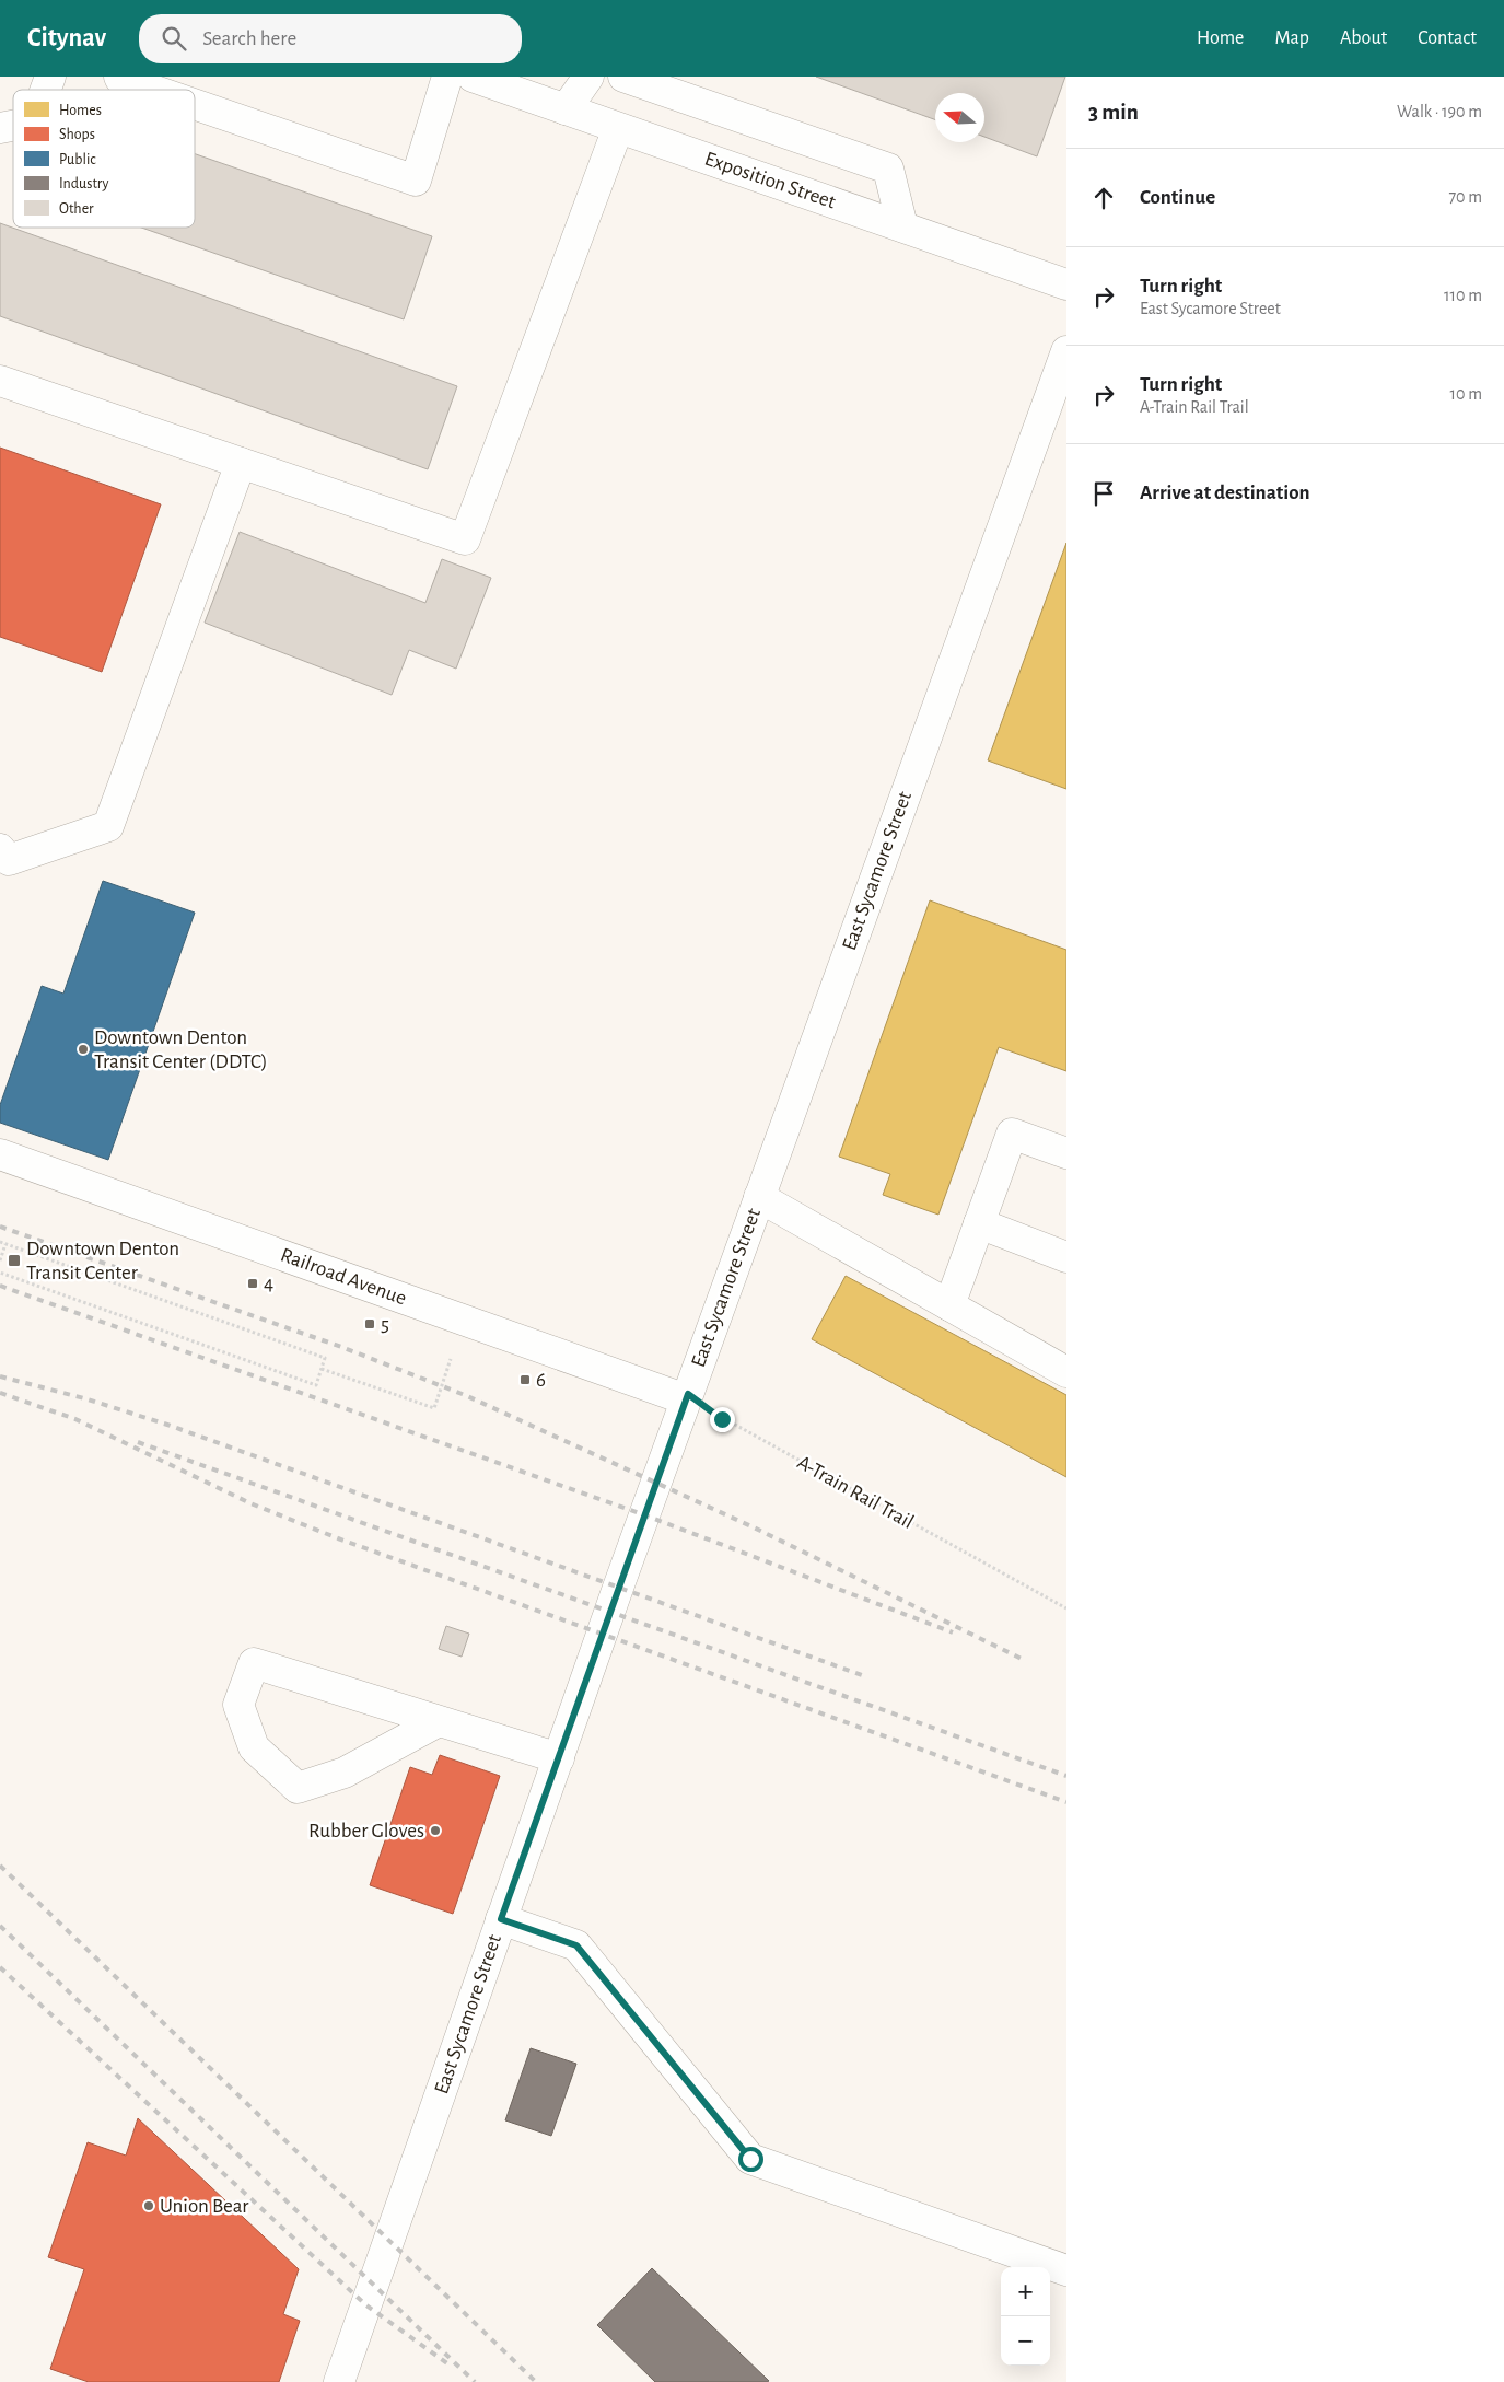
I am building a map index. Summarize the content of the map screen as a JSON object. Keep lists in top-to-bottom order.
{
  "streets": {
    "street": ["Exposition Street", "East Sycamore Street", "Railroad Avenue"],
    "path": ["A-Train Rail Trail"]
  },
  "crossings": [
    ["East Sycamore Street", "Railroad Avenue"],
    ["East Sycamore Street", "A-Train Rail Trail"],
    ["Railroad Avenue", "A-Train Rail Trail"]
  ],
  "places": {
    "other": ["Downtown Denton Transit Center (DDTC)", "Rubber Gloves", "Union Bear"],
    "transit": [
      "Downtown Denton Transit Center",
      "4",
      "5",
      "6"
    ]
  },
  "legend": [
    "Homes",
    "Shops",
    "Public",
    "Industry",
    "Other"
  ],
  "north": "left",
  "page": {
    "header": "Citynav",
    "search": "Search here",
    "nav": [
      "Home",
      "Map",
      "About",
      "Contact"
    ],
    "heading": ["3 min", "Walk · 190 m"],
    "list": [
      ["Continue", "70 m"],
      ["Turn right", "East Sycamore Street", "110 m"],
      ["Turn right", "A-Train Rail Trail", "10 m"],
      "Arrive at destination"
    ],
    "map_buttons": ["+", "−"]
  }
}
